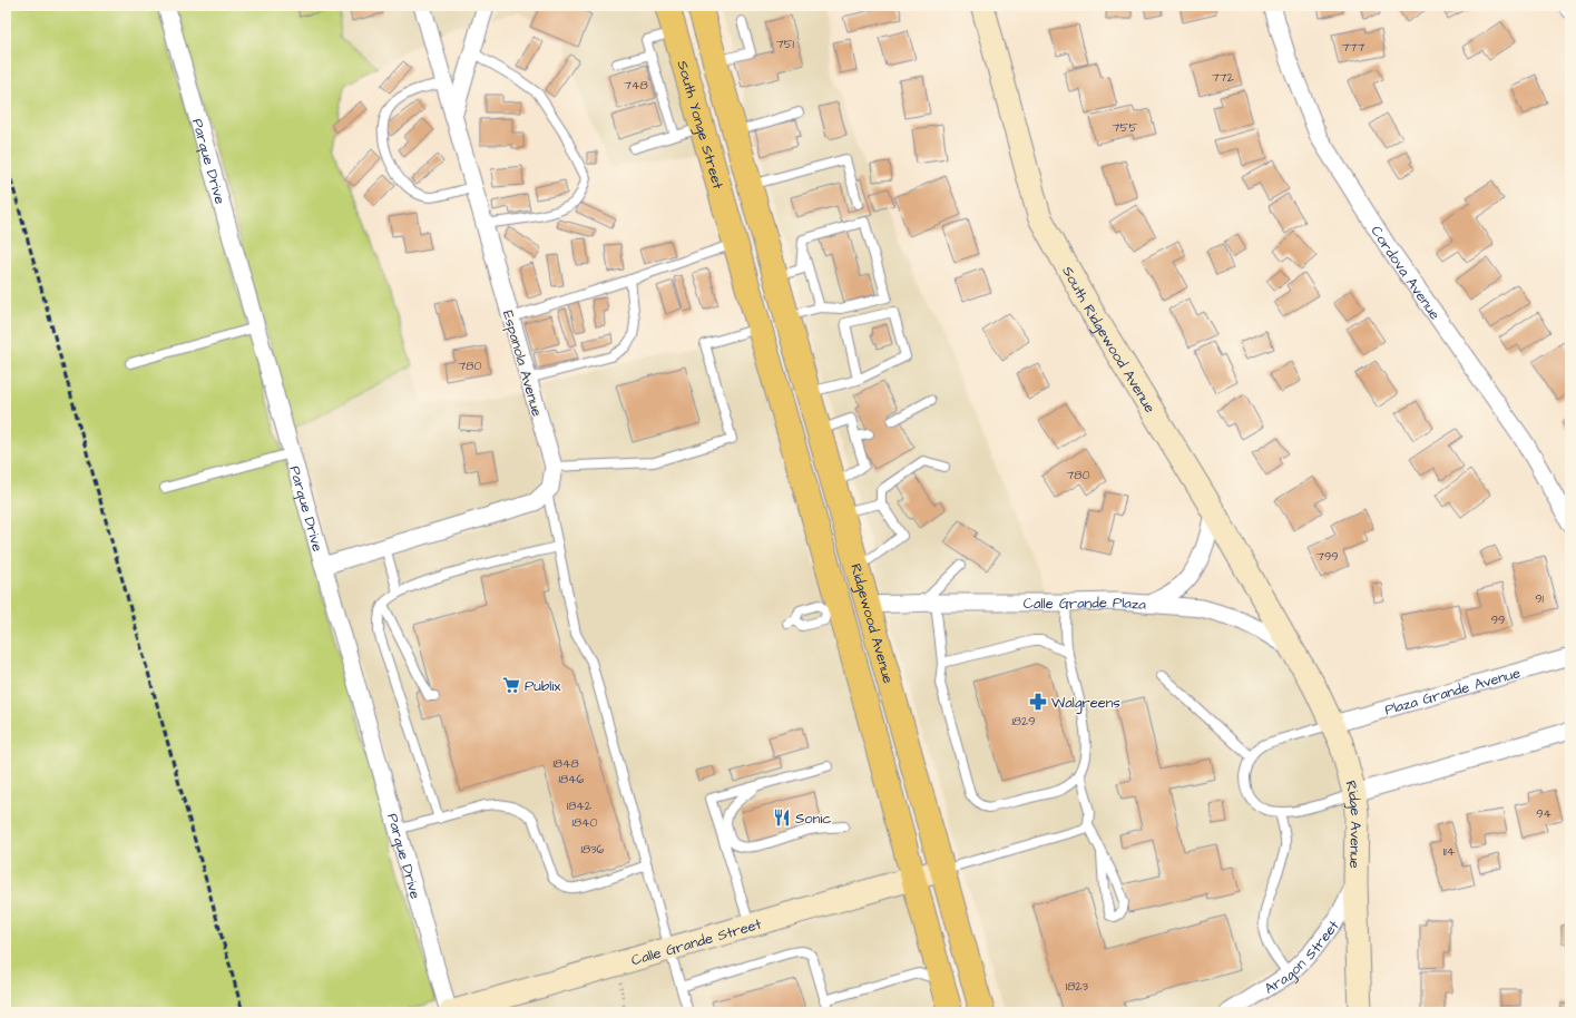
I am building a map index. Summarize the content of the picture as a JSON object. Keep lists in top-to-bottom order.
{
  "streets": {
    "main road": ["South Yonge Street", "Ridgewood Avenue"],
    "street": [
      "Parque Drive",
      "Cordova Avenue",
      "South Ridgewood Avenue",
      "Espanola Avenue",
      "Calle Grande Plaza",
      "Plaza Grande Avenue",
      "Ridge Avenue",
      "Calle Grande Street",
      "Aragon Street"
    ]
  },
  "crossings": [
    ["South Yonge Street", "Ridgewood Avenue"],
    ["Parque Drive", "Calle Grande Street"],
    ["South Ridgewood Avenue", "Calle Grande Plaza"],
    ["South Ridgewood Avenue", "Ridge Avenue"],
    ["Calle Grande Plaza", "Ridgewood Avenue"],
    ["Calle Grande Plaza", "Ridge Avenue"],
    ["Ridgewood Avenue", "Calle Grande Street"],
    ["Plaza Grande Avenue", "Ridge Avenue"],
    ["Ridge Avenue", "Aragon Street"]
  ],
  "places": {
    "supermarket": ["Publix"],
    "pharmacy": ["Walgreens"],
    "restaurant": ["Sonic"]
  },
  "house_numbers": [
    "751",
    "777",
    "772",
    "748",
    "755",
    "780",
    "780",
    "799",
    "91",
    "99",
    "1829",
    "1848",
    "1846",
    "1842",
    "94",
    "1840",
    "1836",
    "114",
    "1823"
  ]
}
